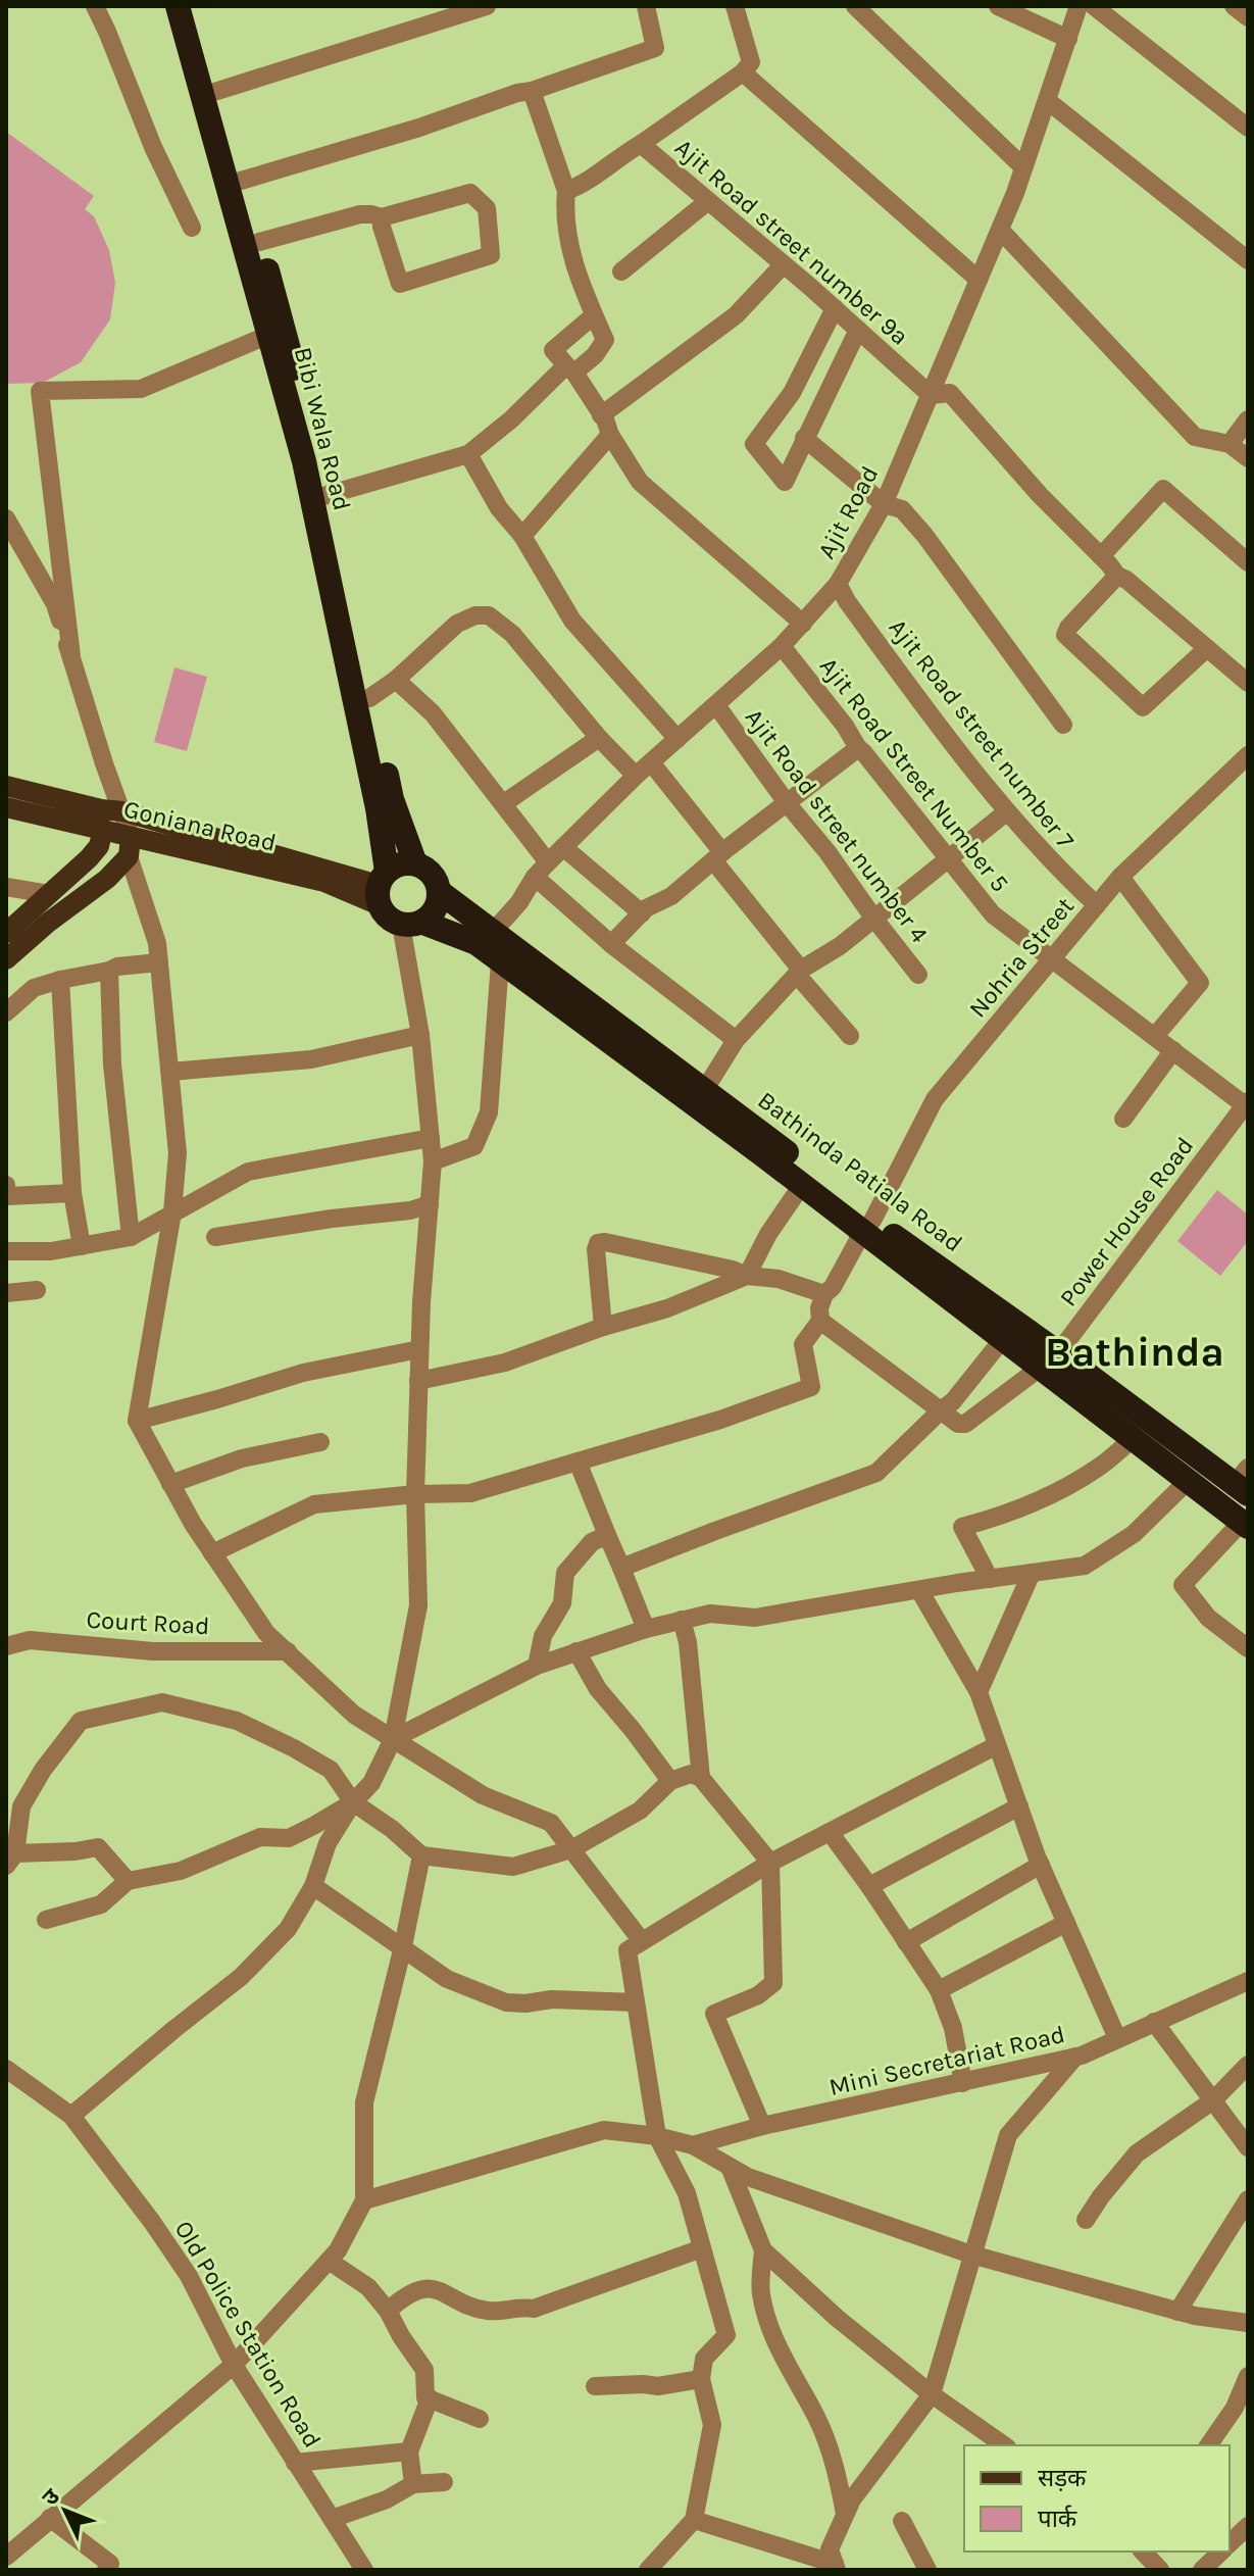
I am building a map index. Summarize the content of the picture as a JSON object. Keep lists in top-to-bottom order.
{
  "streets": {
    "highway": ["Bibi Wala Road", "Bathinda Patiala Road"],
    "main road": ["Goniana Road"],
    "street": [
      "Ajit Road street number 9a",
      "Ajit Road",
      "Ajit Road street number 7",
      "Ajit Road Street Number 5",
      "Ajit Road street number 4",
      "Nohria Street",
      "Power House Road",
      "Court Road",
      "Mini Secretariat Road",
      "Old Police Station Road"
    ]
  },
  "crossings": [
    ["Ajit Road street number 9a", "Ajit Road"],
    ["Bibi Wala Road", "Goniana Road"],
    ["Bibi Wala Road", "Bathinda Patiala Road"],
    ["Ajit Road", "Ajit Road street number 7"],
    ["Ajit Road", "Ajit Road Street Number 5"],
    ["Ajit Road", "Ajit Road street number 4"],
    ["Ajit Road", "Bathinda Patiala Road"],
    ["Ajit Road street number 7", "Nohria Street"],
    ["Ajit Road Street Number 5", "Nohria Street"],
    ["Ajit Road Street Number 5", "Power House Road"],
    ["Goniana Road", "Bathinda Patiala Road"],
    ["Nohria Street", "Bathinda Patiala Road"],
    ["Bathinda Patiala Road", "Power House Road"]
  ],
  "districts": ["Bathinda"],
  "legend": ["सड़क", "पार्क"],
  "north": "top left"
}
